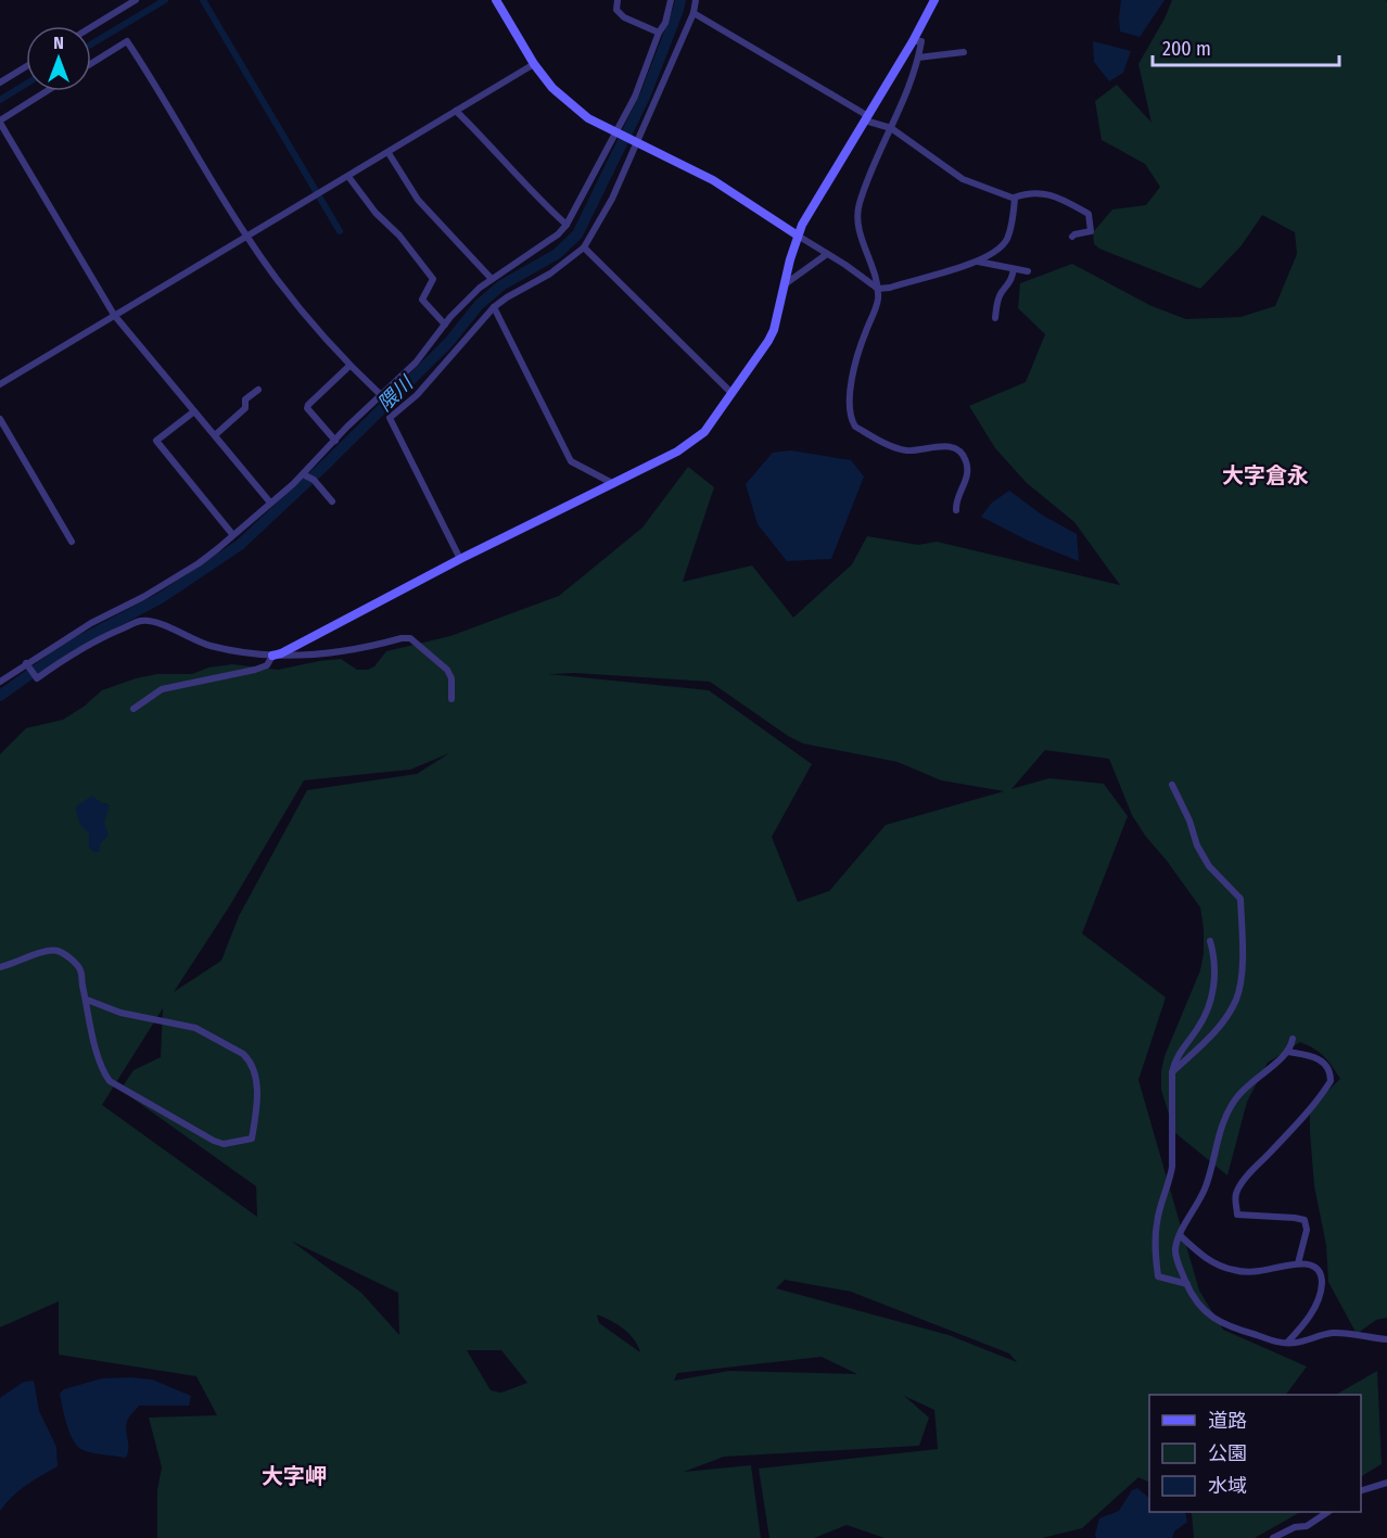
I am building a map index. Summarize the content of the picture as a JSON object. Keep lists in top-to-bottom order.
{
  "districts": ["大字倉永", "大字岬"],
  "water": ["隈川"],
  "legend": ["道路", "公園", "水域"],
  "scale_bar": "200 m",
  "north": "top"
}
